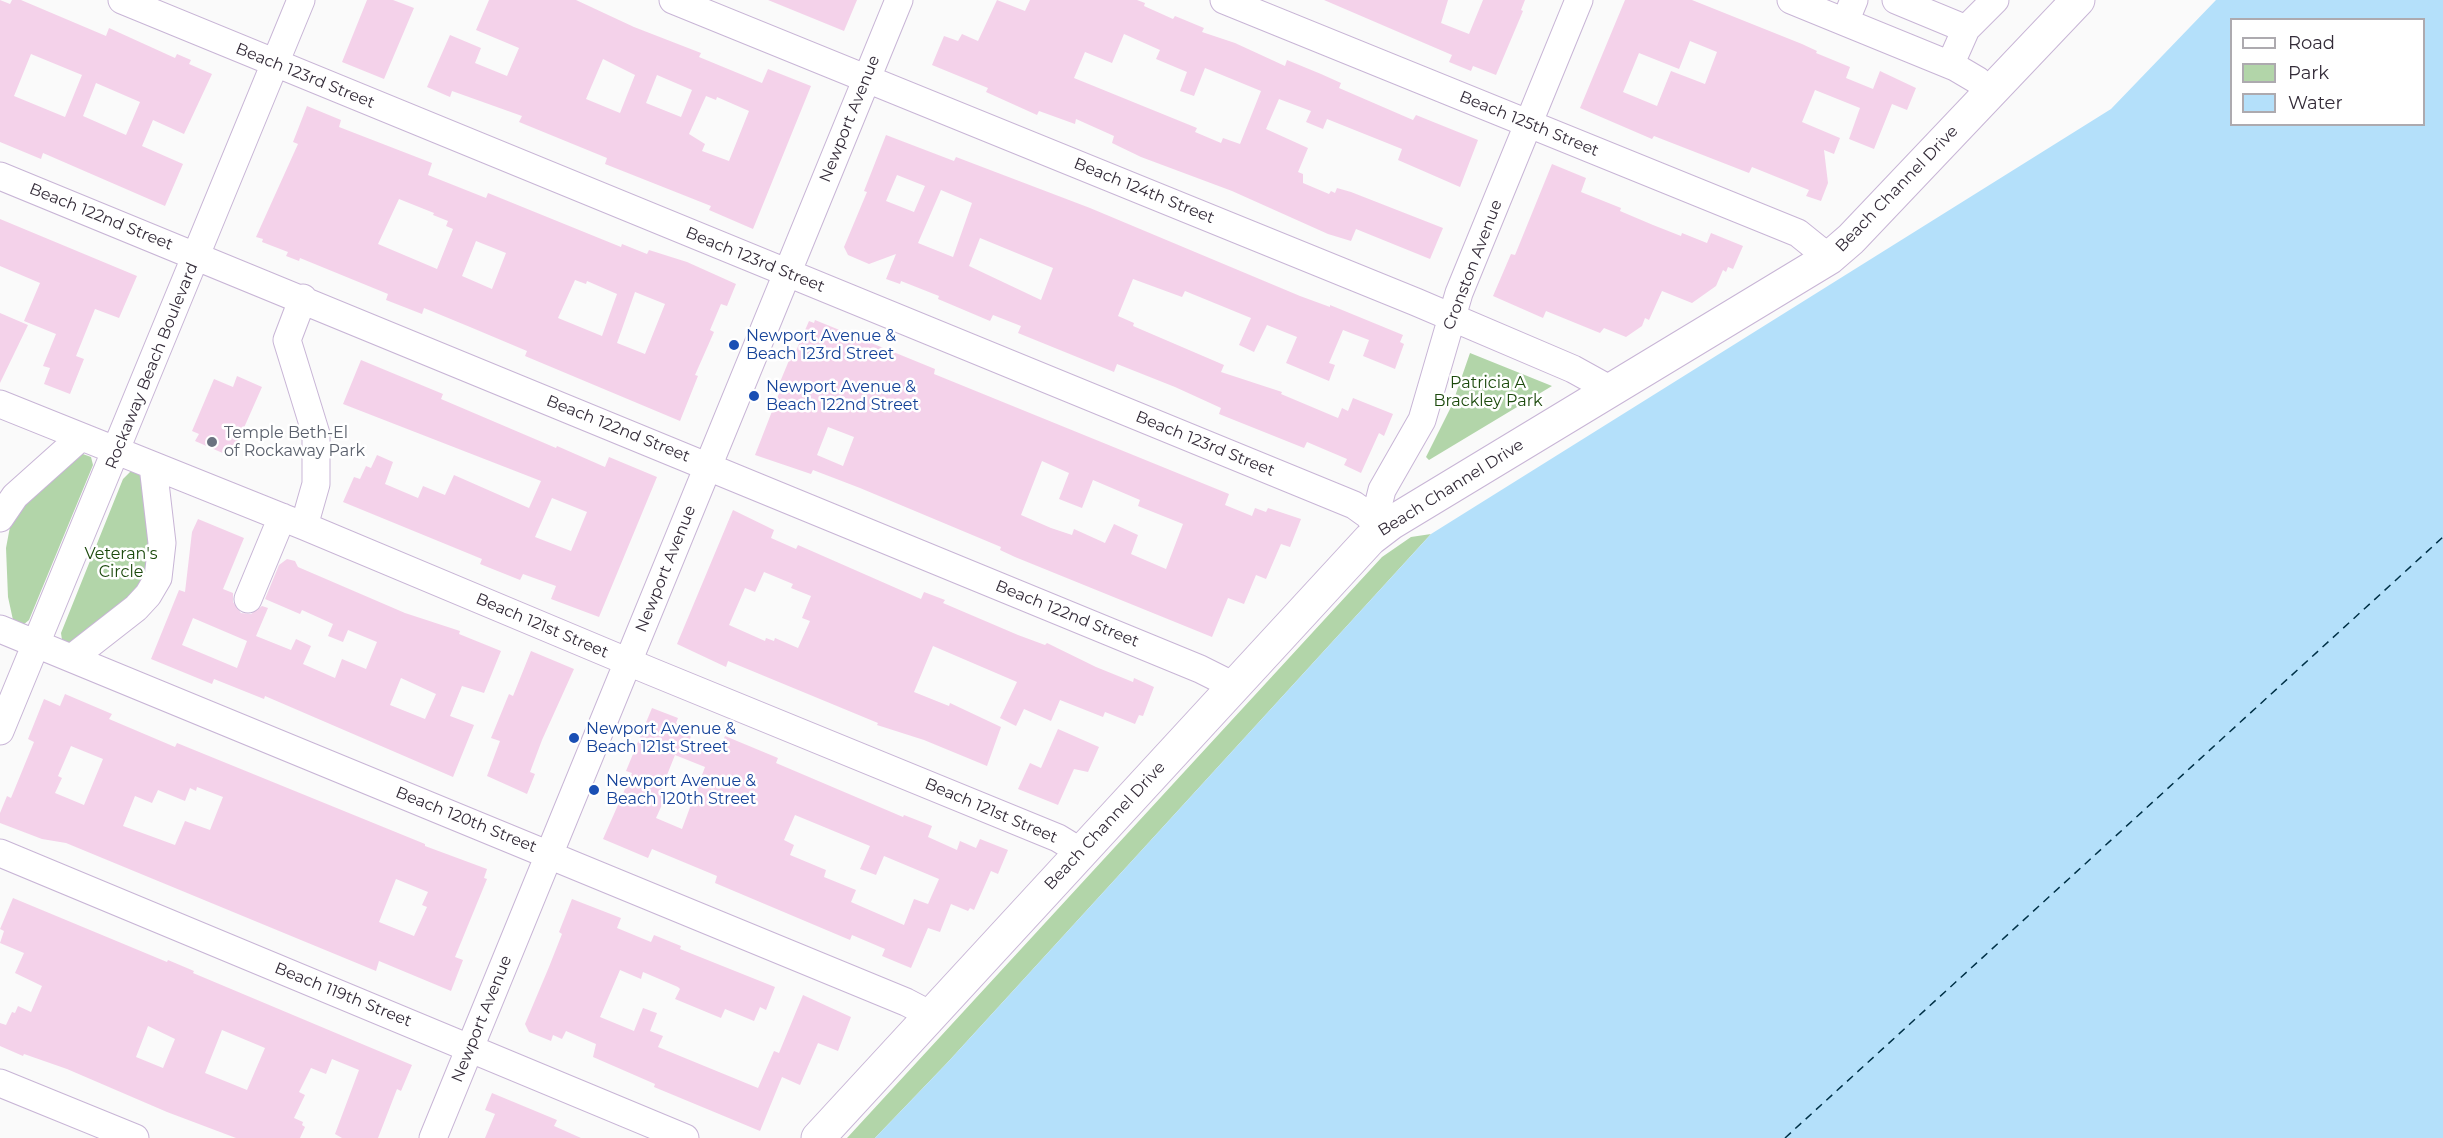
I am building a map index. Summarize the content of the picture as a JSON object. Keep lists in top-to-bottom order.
{
  "streets": {
    "main road": ["Beach Channel Drive"],
    "street": [
      "Beach 123rd Street",
      "Newport Avenue",
      "Beach 125th Street",
      "Beach 124th Street",
      "Beach 122nd Street",
      "Cronston Avenue",
      "Rockaway Beach Boulevard",
      "Beach 121st Street",
      "Beach 120th Street",
      "Beach 119th Street"
    ]
  },
  "crossings": [
    ["Beach 123rd Street", "Newport Avenue"],
    ["Beach 123rd Street", "Beach Channel Drive"],
    ["Beach 123rd Street", "Cronston Avenue"],
    ["Beach 123rd Street", "Rockaway Beach Boulevard"],
    ["Newport Avenue", "Beach 124th Street"],
    ["Newport Avenue", "Beach 122nd Street"],
    ["Newport Avenue", "Beach 121st Street"],
    ["Newport Avenue", "Beach 120th Street"],
    ["Newport Avenue", "Beach 119th Street"],
    ["Beach 125th Street", "Beach Channel Drive"],
    ["Beach 125th Street", "Cronston Avenue"],
    ["Beach Channel Drive", "Beach 124th Street"],
    ["Beach Channel Drive", "Beach 122nd Street"],
    ["Beach Channel Drive", "Cronston Avenue"],
    ["Beach Channel Drive", "Beach 121st Street"],
    ["Beach Channel Drive", "Beach 120th Street"],
    ["Beach 124th Street", "Cronston Avenue"],
    ["Beach 122nd Street", "Rockaway Beach Boulevard"],
    ["Rockaway Beach Boulevard", "Beach 121st Street"],
    ["Rockaway Beach Boulevard", "Beach 120th Street"]
  ],
  "parks": ["Patricia A Brackley Park", "Veteran's Circle"],
  "places": [
    "Newport Avenue & Beach 123rd Street",
    "Newport Avenue & Beach 122nd Street",
    "Temple Beth-El of Rockaway Park",
    "Newport Avenue & Beach 121st Street",
    "Newport Avenue & Beach 120th Street"
  ],
  "legend": ["Road", "Park", "Water"]
}
